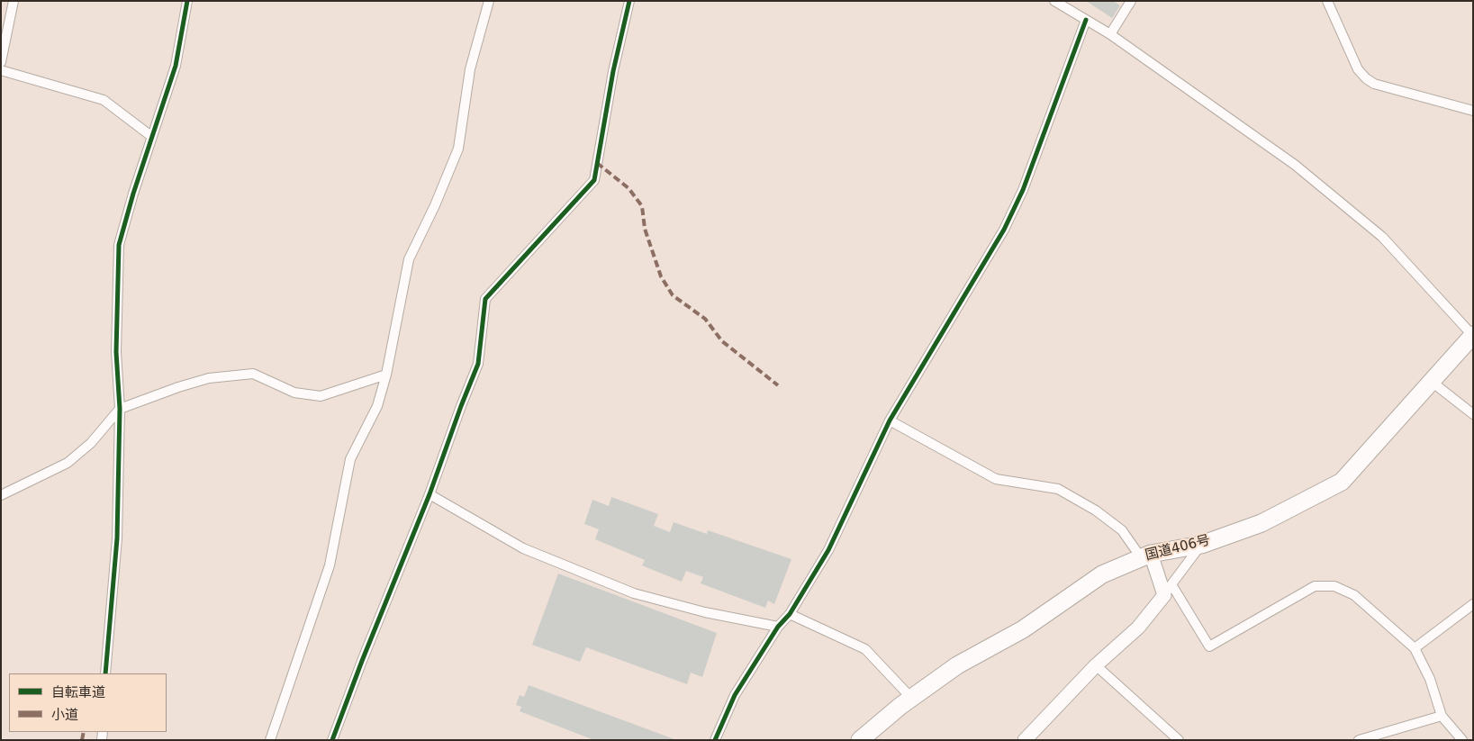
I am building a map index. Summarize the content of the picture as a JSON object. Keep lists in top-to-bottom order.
{
  "streets": {
    "highway": ["国道406号"]
  },
  "legend": ["自転車道", "小道"]
}
